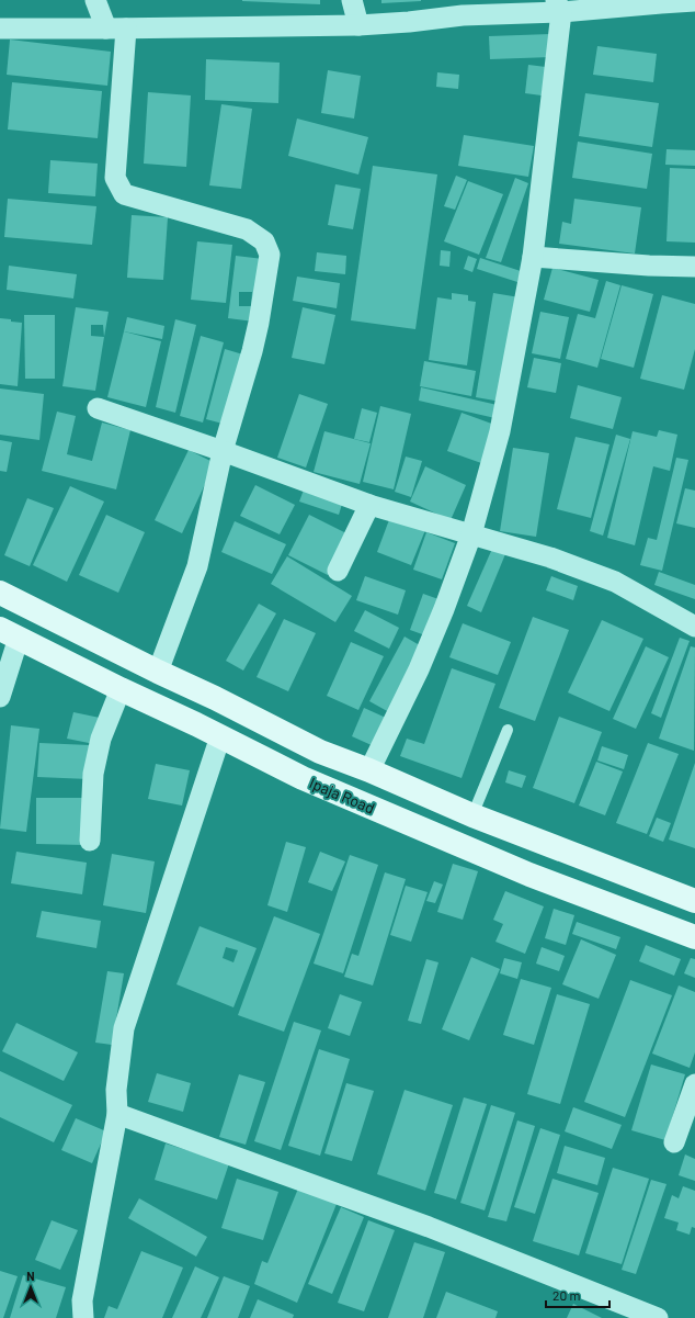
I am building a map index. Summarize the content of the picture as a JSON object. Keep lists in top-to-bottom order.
{
  "streets": {
    "main road": ["Ipaja Road"]
  },
  "scale_bar": "20 m",
  "north": "top"
}
